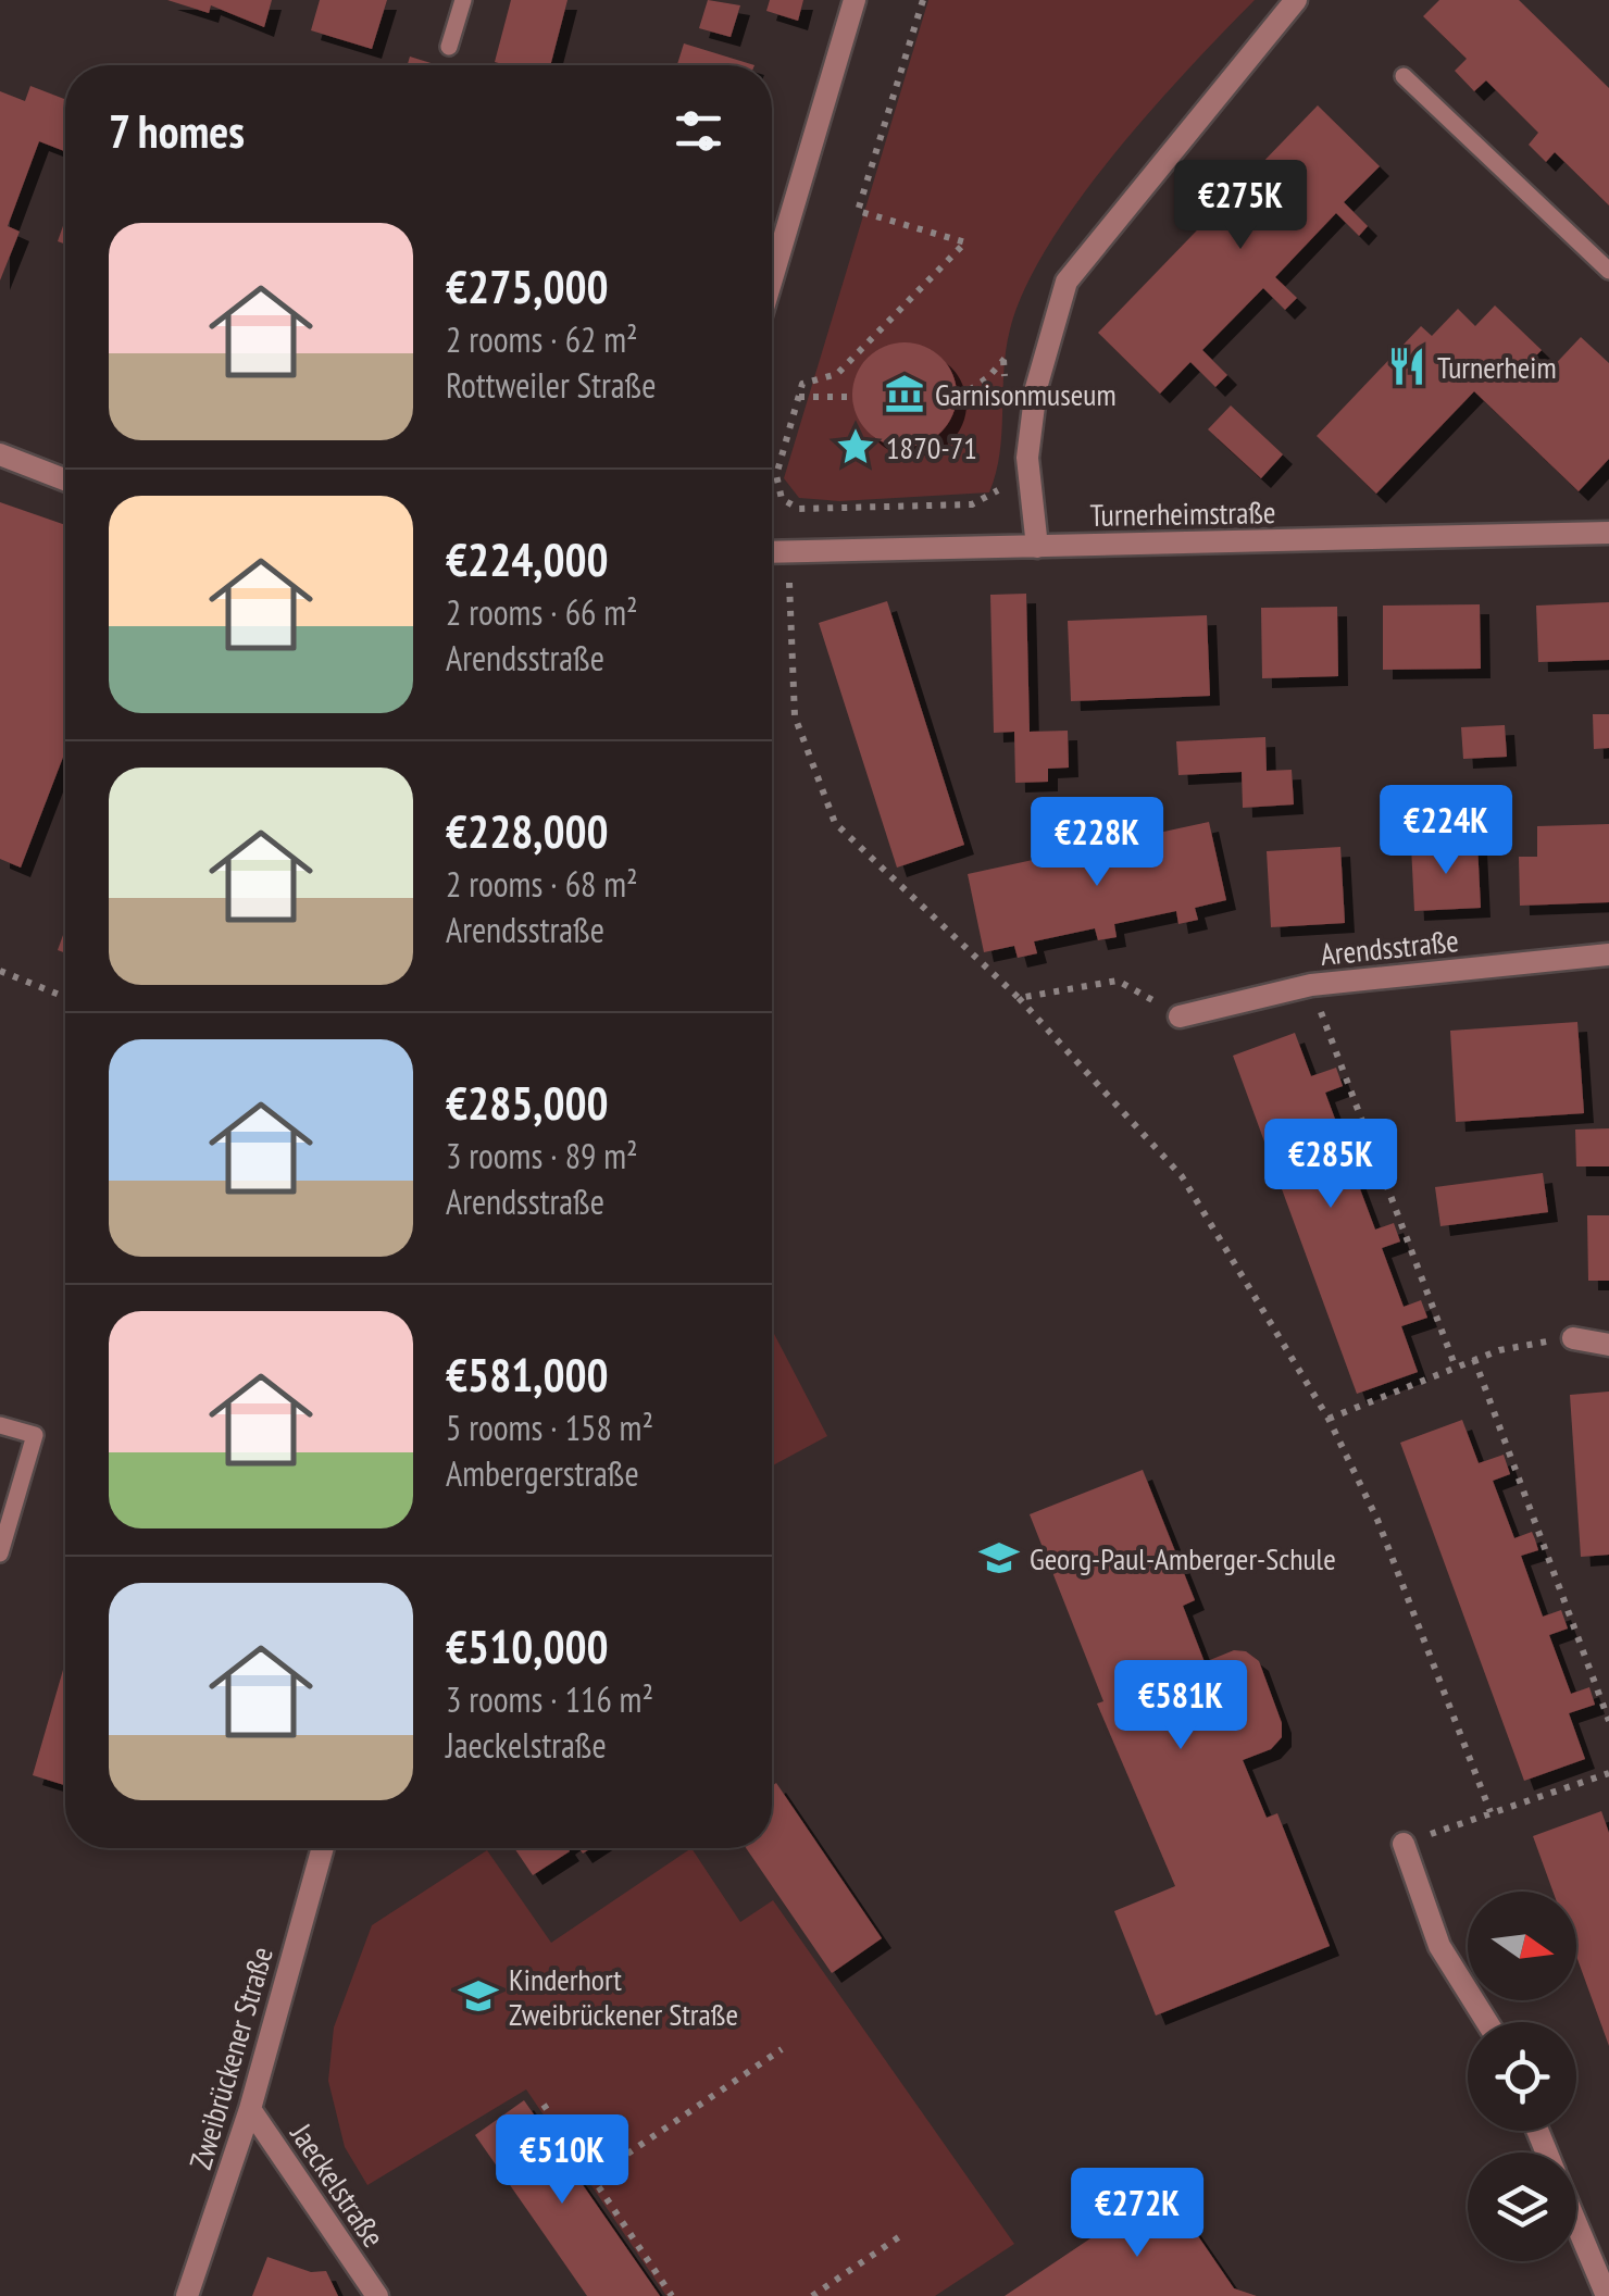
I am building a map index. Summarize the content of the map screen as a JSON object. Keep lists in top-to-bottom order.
{
  "streets": {
    "street": [
      "Turnerheimstraße",
      "Arendsstraße",
      "Zweibrückener Straße",
      "Jaeckelstraße"
    ]
  },
  "crossings": [
    ["Zweibrückener Straße", "Jaeckelstraße"]
  ],
  "places": {
    "restaurant": ["Turnerheim"],
    "museum": ["Garnisonmuseum"],
    "place": ["1870-71"],
    "school or university": ["Georg-Paul-Amberger-Schule", "Kinderhort Zweibrückener Straße"]
  },
  "north": "right",
  "page": {
    "heading": "7 homes",
    "price": [
      "€275K",
      "€224K",
      "€228K",
      "€285K",
      "€581K",
      "€510K",
      "€272K"
    ],
    "list": [
      {
        "name": "€275,000",
        "note": "2 rooms · 62 m² · Rottweiler Straße"
      },
      {
        "name": "€224,000",
        "note": "2 rooms · 66 m² · Arendsstraße"
      },
      {
        "name": "€228,000",
        "note": "2 rooms · 68 m² · Arendsstraße"
      },
      {
        "name": "€285,000",
        "note": "3 rooms · 89 m² · Arendsstraße"
      },
      {
        "name": "€581,000",
        "note": "5 rooms · 158 m² · Ambergerstraße"
      },
      {
        "name": "€510,000",
        "note": "3 rooms · 116 m² · Jaeckelstraße"
      }
    ]
  }
}
